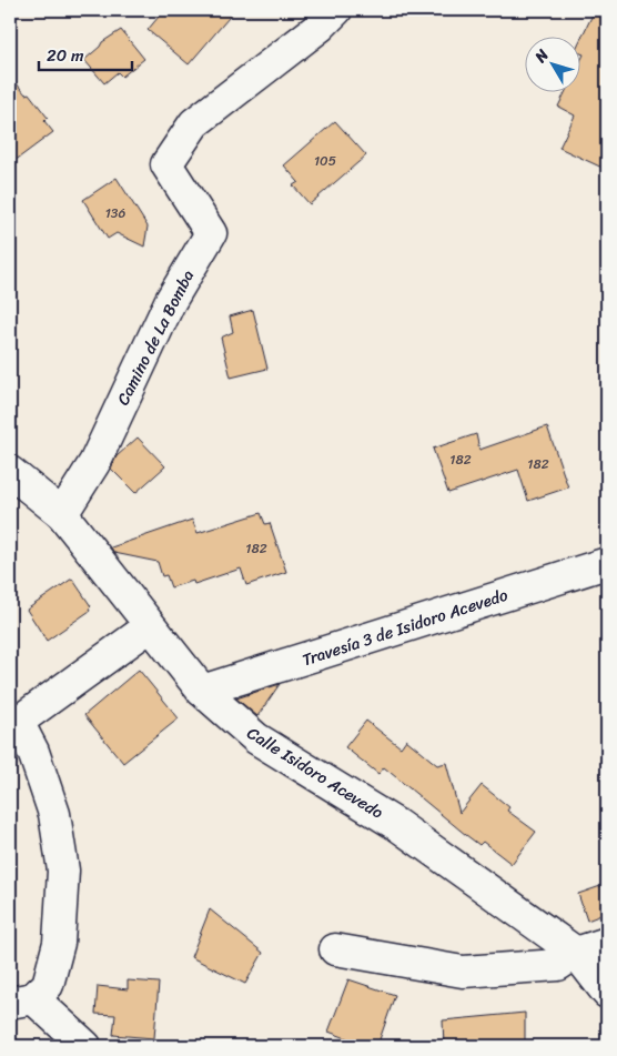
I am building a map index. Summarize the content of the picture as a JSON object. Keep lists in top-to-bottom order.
{
  "streets": {
    "street": ["Camino de La Bomba", "Travesía 3 de Isidoro Acevedo", "Calle Isidoro Acevedo"]
  },
  "crossings": [
    ["Camino de La Bomba", "Calle Isidoro Acevedo"],
    ["Travesía 3 de Isidoro Acevedo", "Calle Isidoro Acevedo"]
  ],
  "house_numbers": [
    "105",
    "136",
    "182",
    "182",
    "182"
  ],
  "scale_bar": "20 m",
  "north": "top left"
}
